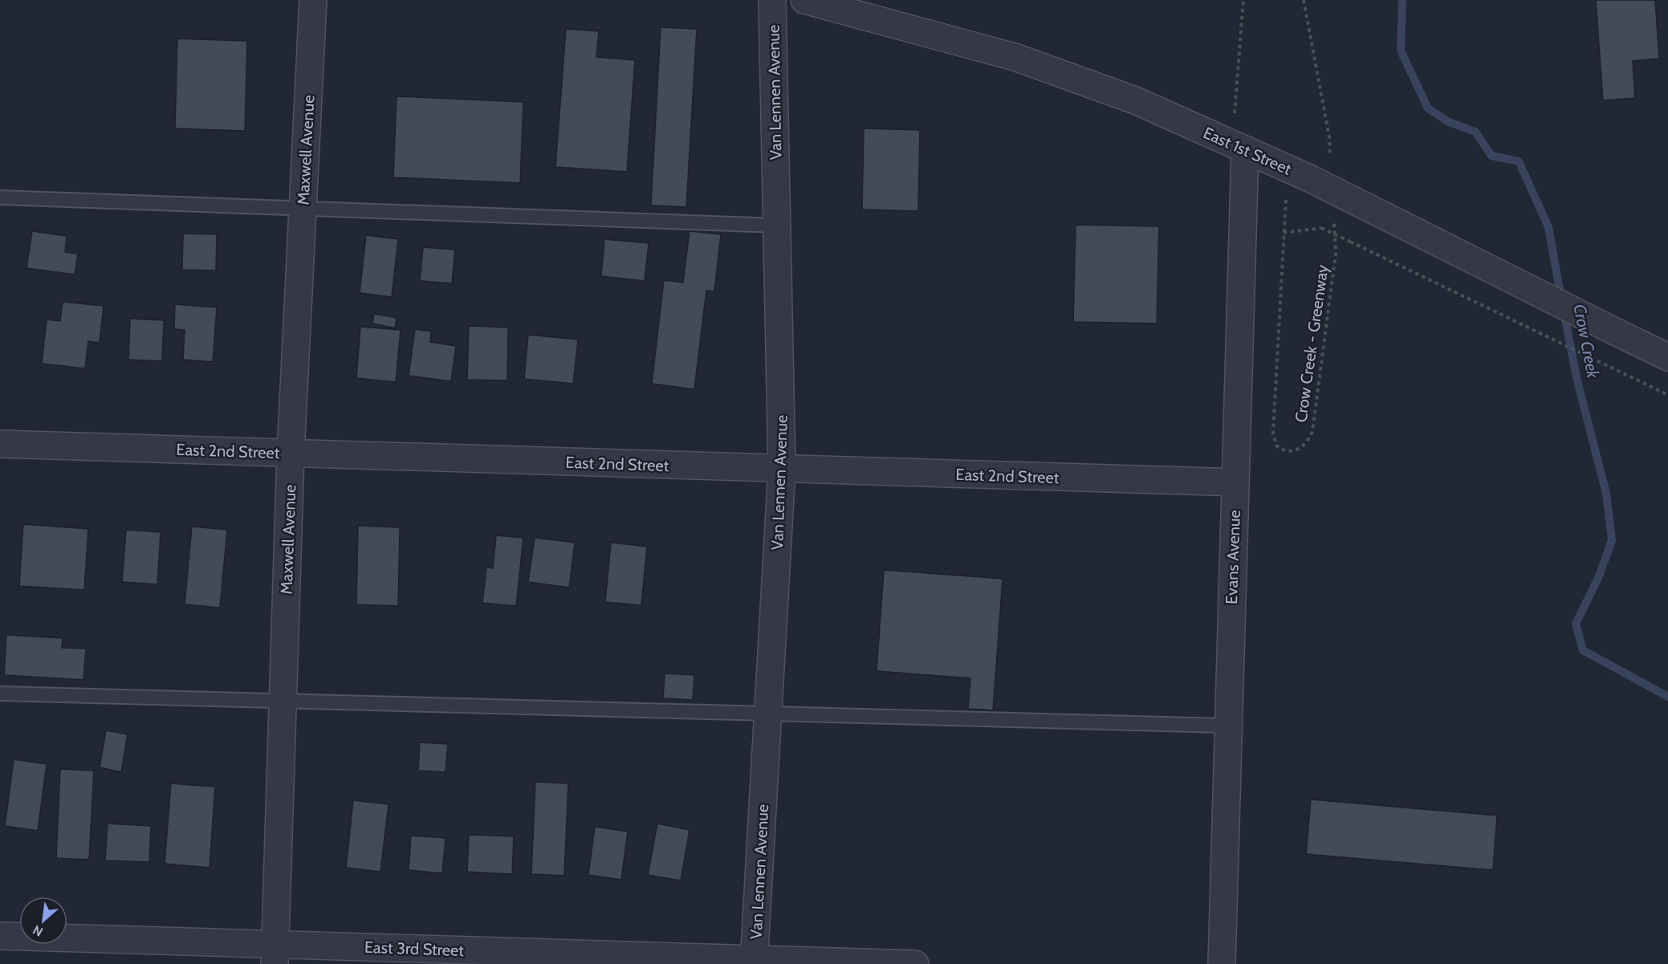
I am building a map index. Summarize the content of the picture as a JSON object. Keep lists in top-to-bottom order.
{
  "streets": {
    "street": [
      "Van Lennen Avenue",
      "Maxwell Avenue",
      "East 1st Street",
      "East 2nd Street",
      "Evans Avenue",
      "East 3rd Street"
    ],
    "path": ["Crow Creek - Greenway"]
  },
  "crossings": [
    ["Van Lennen Avenue", "East 2nd Street"],
    ["Van Lennen Avenue", "East 3rd Street"],
    ["Maxwell Avenue", "East 2nd Street"],
    ["Maxwell Avenue", "East 3rd Street"],
    ["East 1st Street", "Evans Avenue"],
    ["East 2nd Street", "Evans Avenue"]
  ],
  "water": ["Crow Creek"],
  "north": "bottom left"
}
